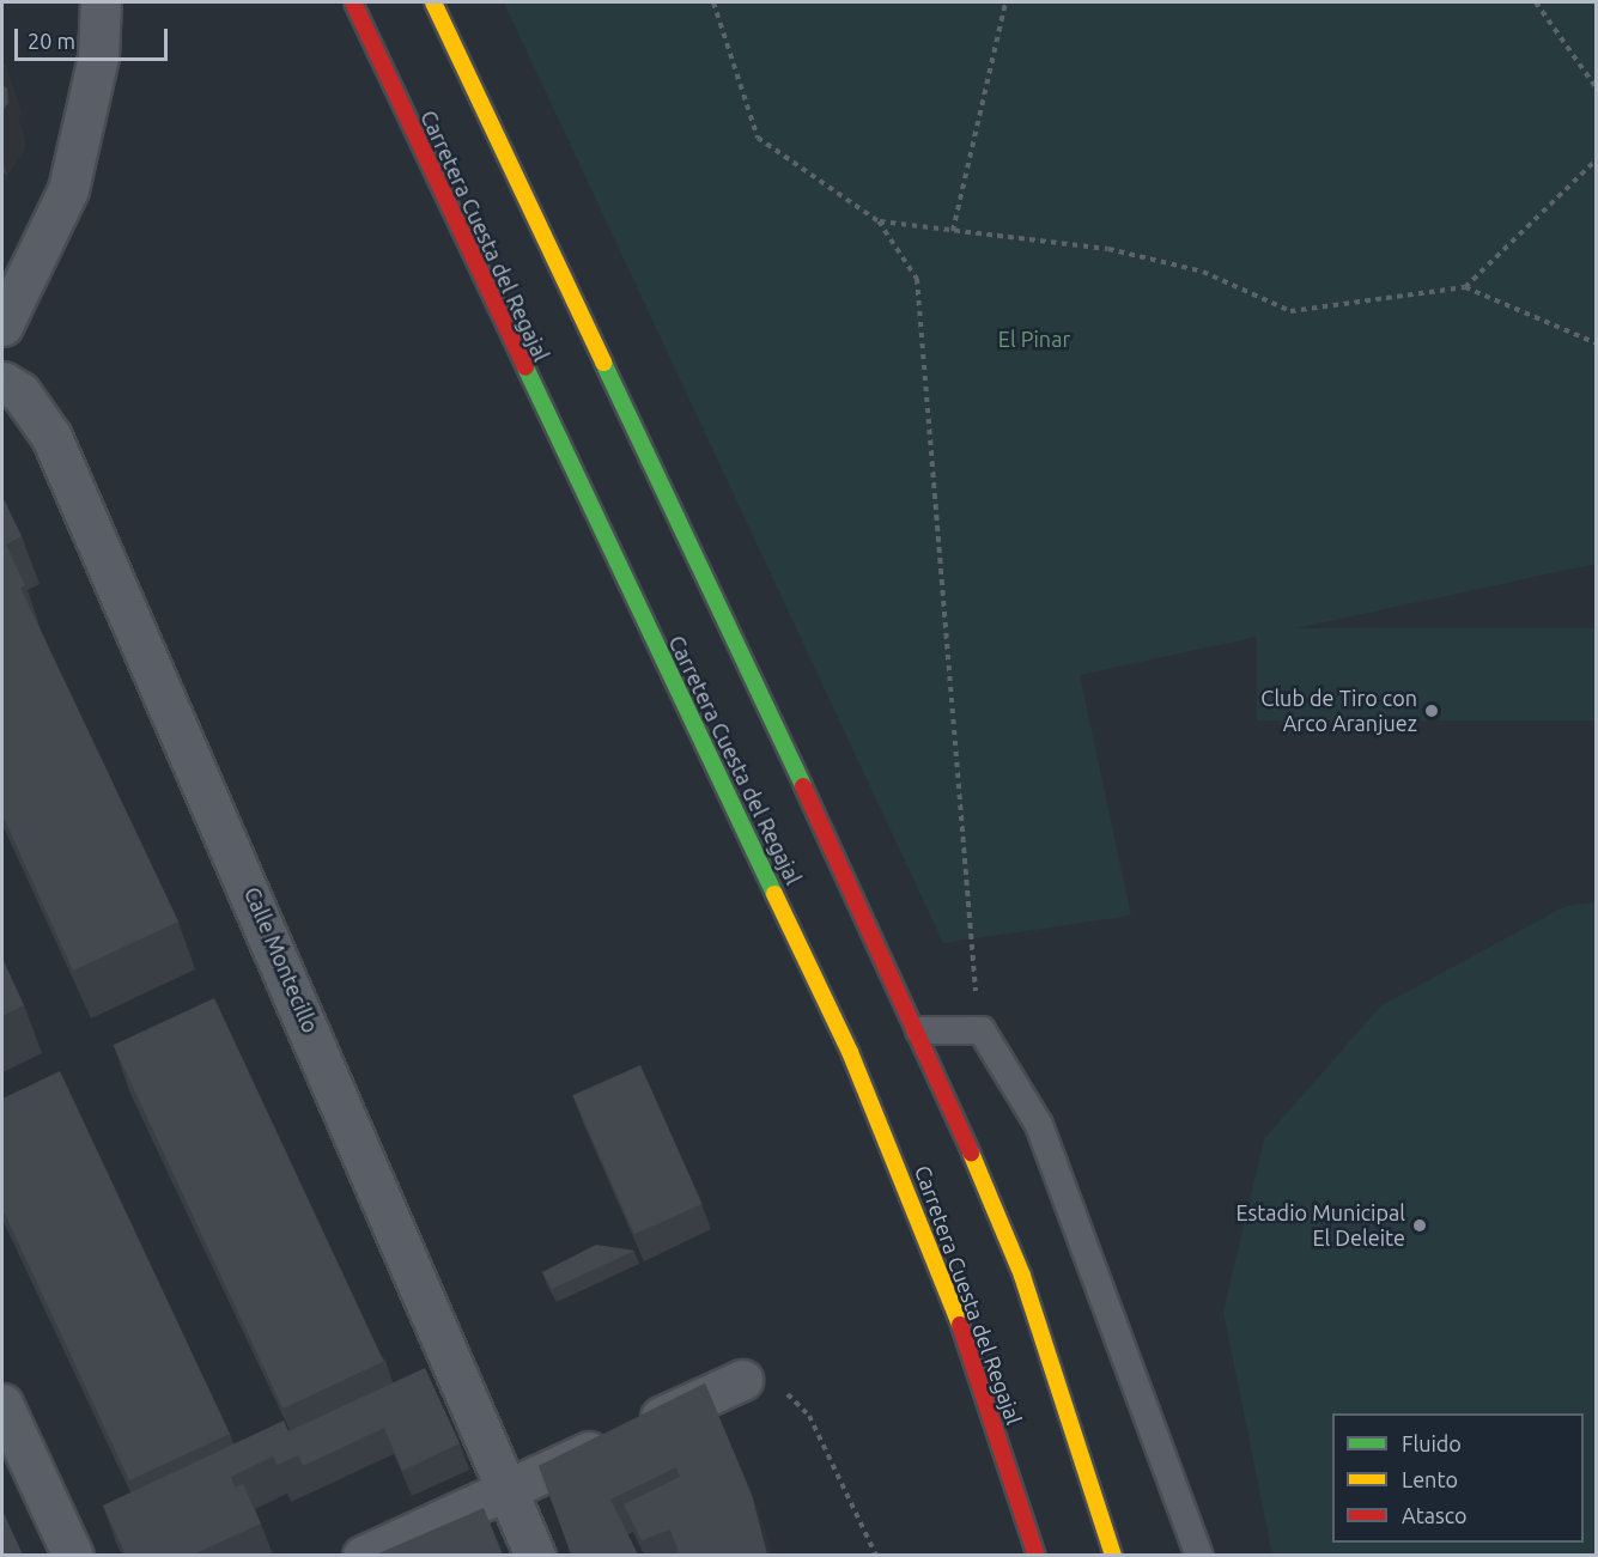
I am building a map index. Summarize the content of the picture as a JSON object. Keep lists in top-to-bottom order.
{
  "streets": {
    "main road": ["Carretera Cuesta del Regajal"],
    "street": ["Calle Montecillo"]
  },
  "parks": ["El Pinar"],
  "places": ["Club de Tiro con Arco Aranjuez", "Estadio Municipal El Deleite"],
  "legend": ["Fluido", "Lento", "Atasco"],
  "scale_bar": "20 m"
}
